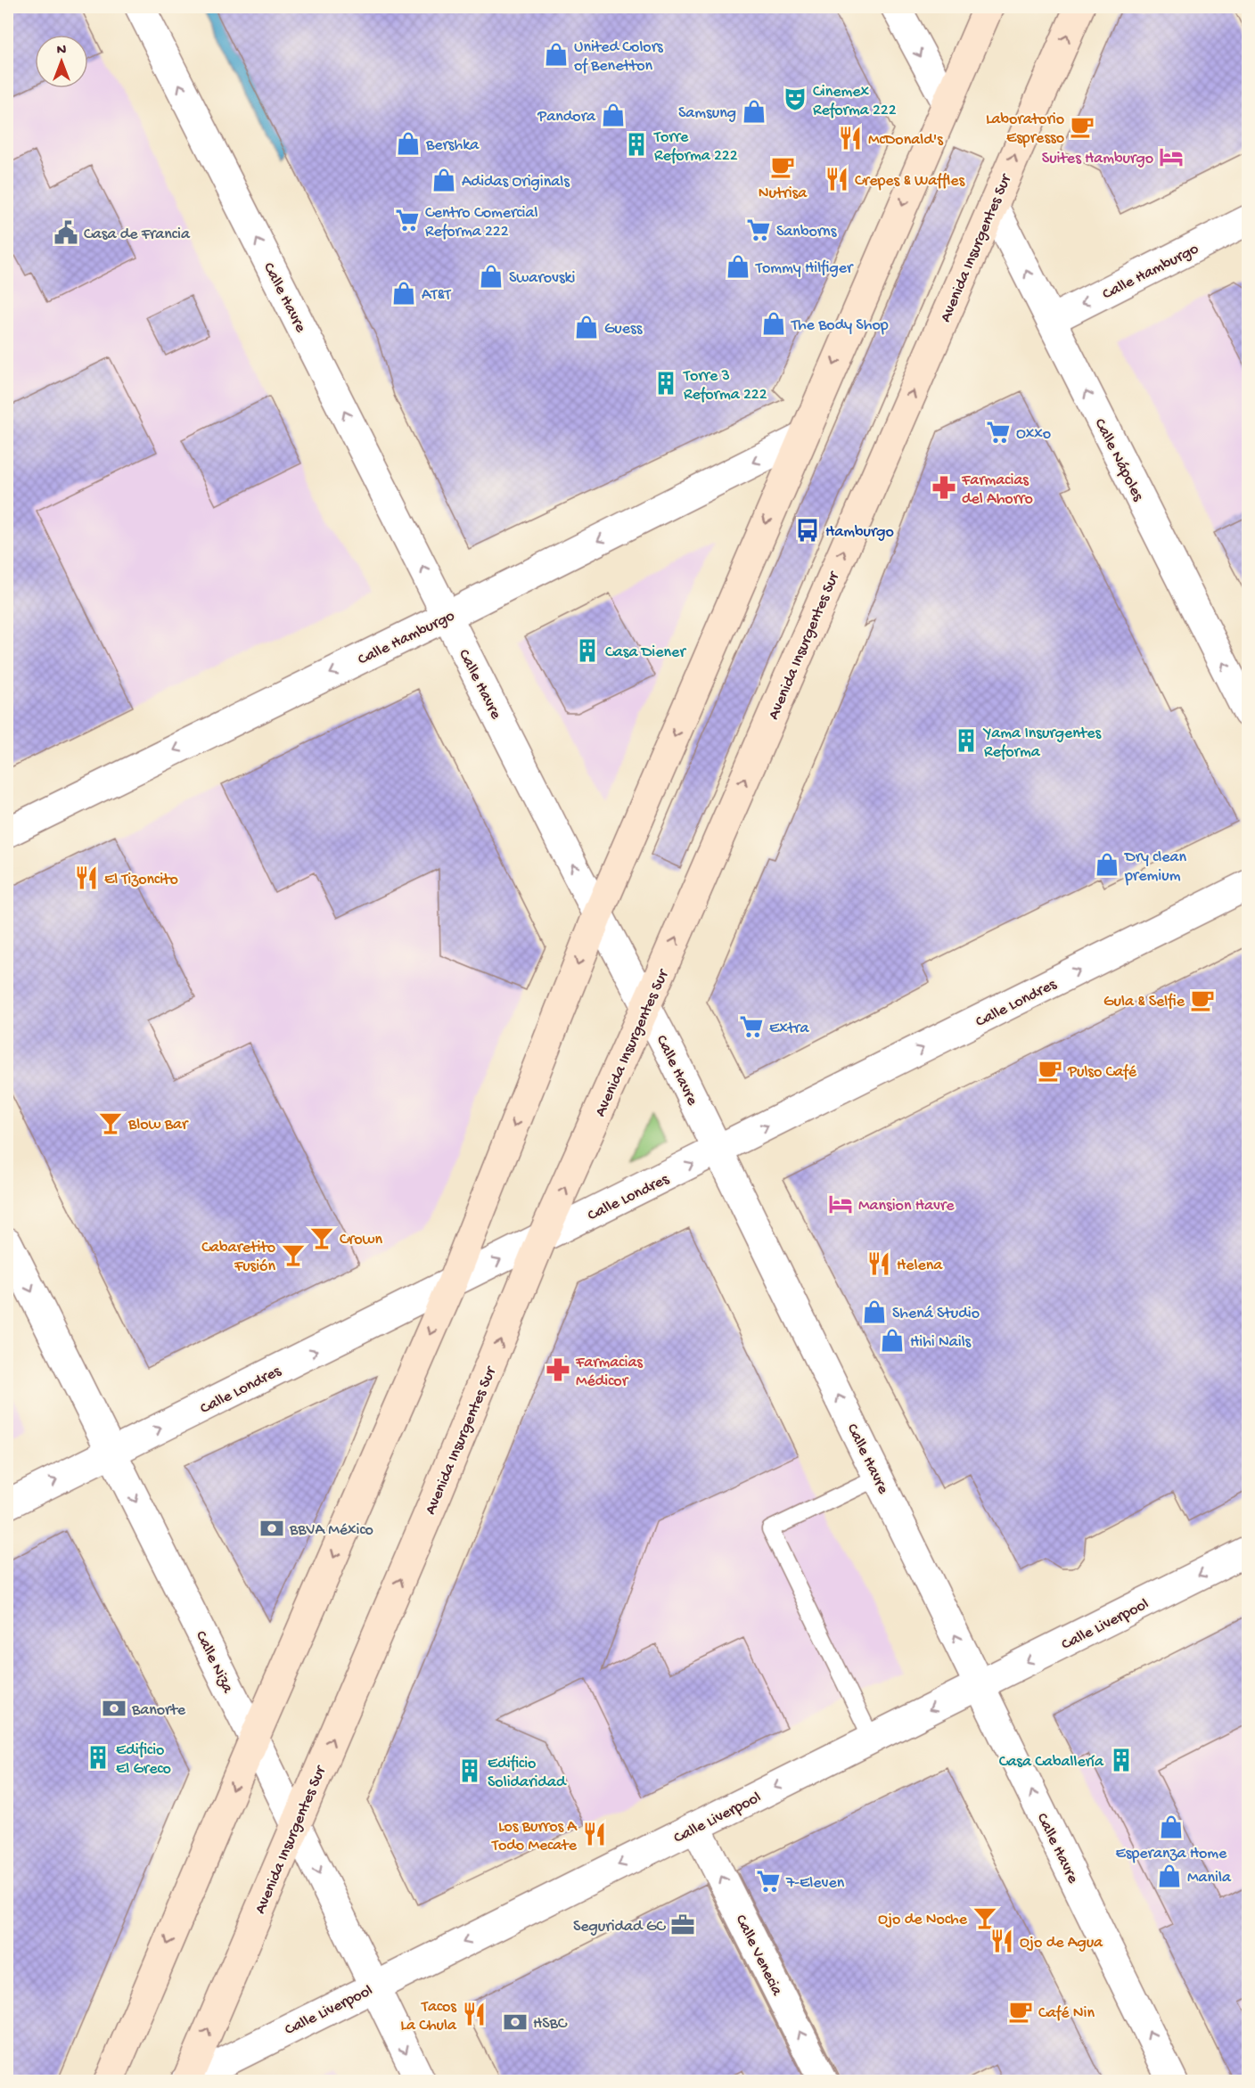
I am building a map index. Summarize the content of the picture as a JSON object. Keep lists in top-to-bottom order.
{
  "streets": {
    "main road": ["Avenida Insurgentes Sur"],
    "street": [
      "Calle Hamburgo",
      "Calle Havre",
      "Calle Nápoles",
      "Calle Londres",
      "Calle Liverpool",
      "Calle Niza",
      "Calle Venecia"
    ]
  },
  "crossings": [
    ["Avenida Insurgentes Sur", "Calle Havre"],
    ["Avenida Insurgentes Sur", "Calle Nápoles"],
    ["Avenida Insurgentes Sur", "Calle Londres"],
    ["Avenida Insurgentes Sur", "Calle Liverpool"],
    ["Avenida Insurgentes Sur", "Calle Niza"],
    ["Calle Hamburgo", "Calle Havre"],
    ["Calle Hamburgo", "Calle Nápoles"],
    ["Calle Havre", "Calle Londres"],
    ["Calle Havre", "Calle Liverpool"],
    ["Calle Londres", "Calle Niza"],
    ["Calle Liverpool", "Calle Niza"],
    ["Calle Liverpool", "Calle Venecia"]
  ],
  "one_way": [
    "Calle Hamburgo",
    "Calle Havre",
    "Calle Nápoles",
    "Calle Londres",
    "Calle Liverpool",
    "Calle Niza",
    "Calle Venecia"
  ],
  "places": {
    "shop": [
      "United Colors of Benetton",
      "Samsung",
      "Pandora",
      "Bershka",
      "Adidas Originals",
      "Tommy Hilfiger",
      "Swarovski",
      "AT&T",
      "The Body Shop",
      "Guess",
      "Dry clean premium",
      "Shená Studio",
      "Hihi Nails",
      "Esperanza Home",
      "Manila"
    ],
    "theatre": ["Cinemex Reforma 222"],
    "cafe": [
      "Laboratorio Espresso",
      "Nutrisa",
      "Gula & Selfie",
      "Pulso Café",
      "Café Nin"
    ],
    "restaurant": [
      "McDonald's",
      "Crepes & Waffles",
      "El Tizoncito",
      "Helena",
      "Los Burros A Todo Mecate",
      "Ojo de Agua",
      "Tacos La Chula"
    ],
    "building": [
      "Torre Reforma 222",
      "Torre 3 Reforma 222",
      "Casa Diener",
      "Yama Insurgentes Reforma",
      "Edificio El Greco",
      "Casa Caballería",
      "Edificio Solidaridad"
    ],
    "hotel": ["Suites Hamburgo", "Mansion Havre"],
    "supermarket": [
      "Centro Comercial Reforma 222",
      "Sanborns",
      "Oxxo",
      "Extra",
      "7-Eleven"
    ],
    "public building": ["Casa de Francia"],
    "pharmacy": ["Farmacias del Ahorro", "Farmacias Médicor"],
    "bus stop": ["Hamburgo"],
    "bar": [
      "Blow Bar",
      "Crown",
      "Cabaretito Fusión",
      "Ojo de Noche"
    ],
    "bank": ["BBVA México", "Banorte", "HSBC"],
    "office": ["Seguridad GC"]
  },
  "north": "top"
}
